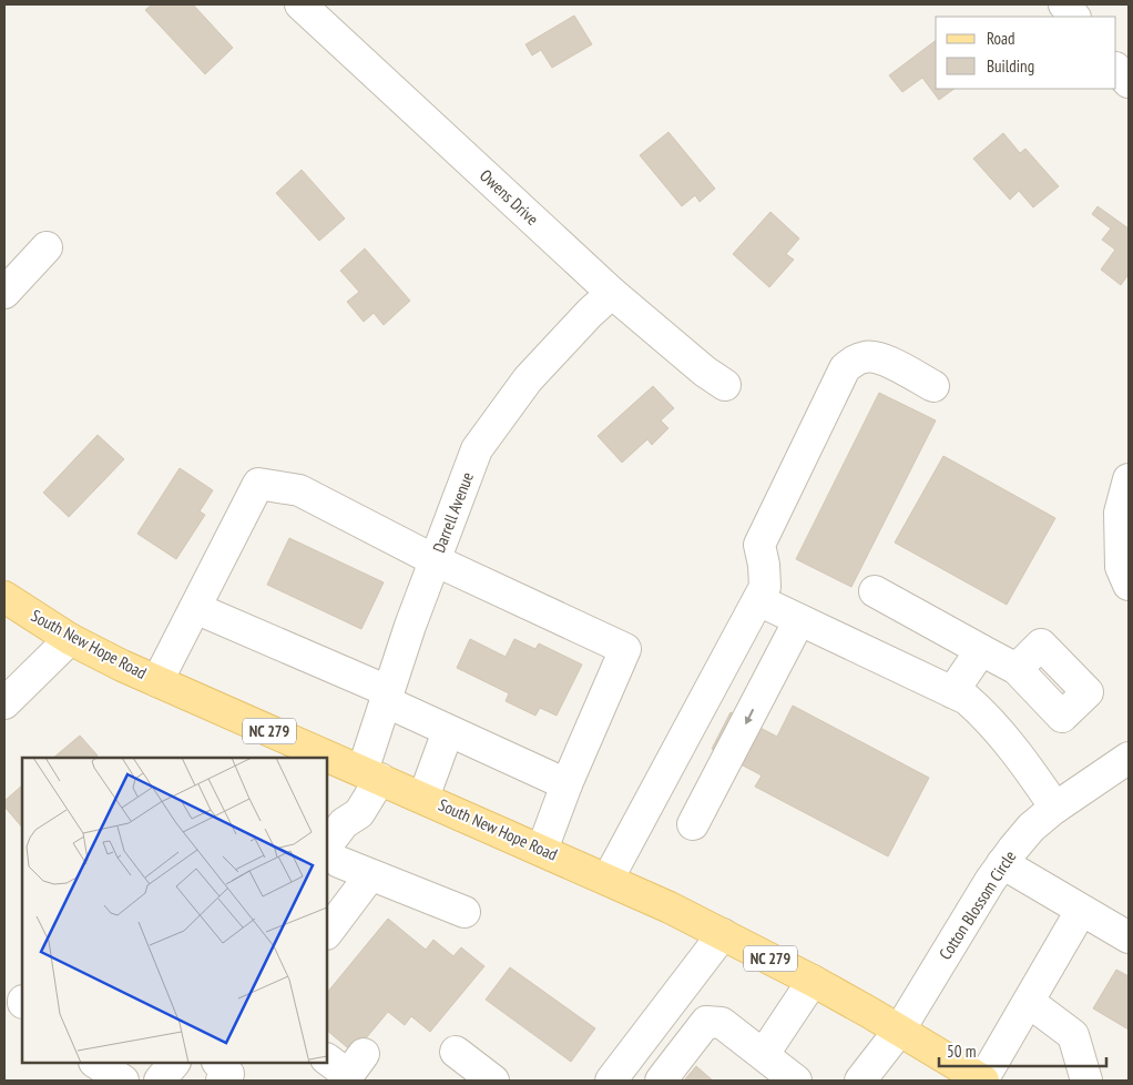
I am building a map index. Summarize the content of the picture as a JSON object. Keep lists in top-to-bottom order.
{
  "streets": {
    "main road": ["South New Hope Road", "NC 279"],
    "street": ["Owens Drive", "Darrell Avenue", "Cotton Blossom Circle"]
  },
  "crossings": [
    ["Owens Drive", "Darrell Avenue"],
    ["Darrell Avenue", "South New Hope Road"],
    ["South New Hope Road", "Cotton Blossom Circle"]
  ],
  "legend": ["Road", "Building"],
  "scale_bar": "50 m"
}
